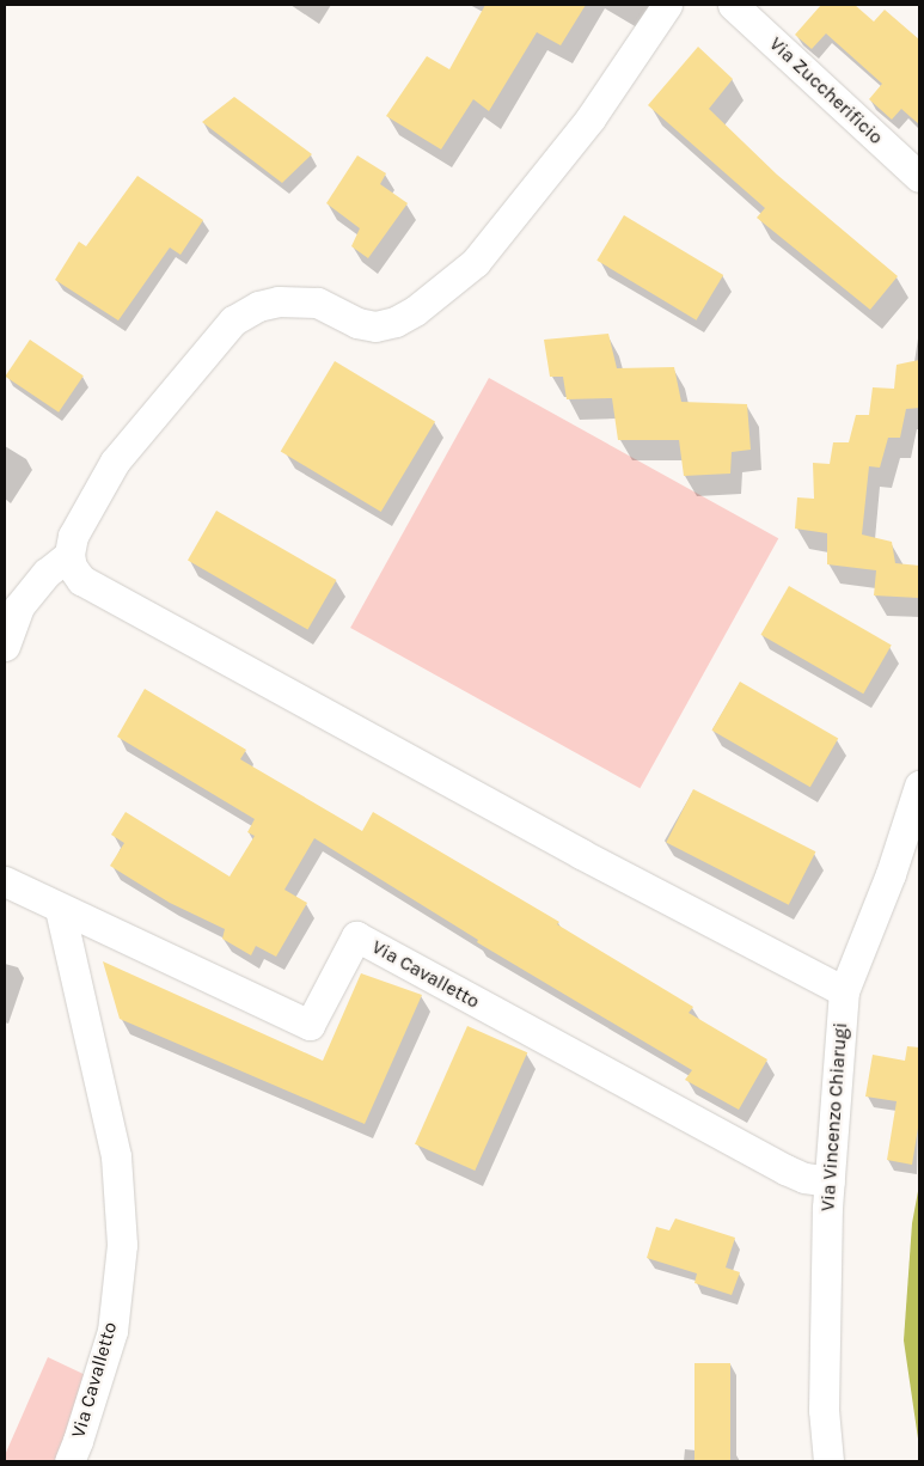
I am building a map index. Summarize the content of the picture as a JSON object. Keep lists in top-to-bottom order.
{
  "streets": {
    "street": ["Via Zuccherificio", "Via Cavalletto", "Via Vincenzo Chiarugi"]
  },
  "crossings": [
    ["Via Cavalletto", "Via Vincenzo Chiarugi"]
  ]
}
